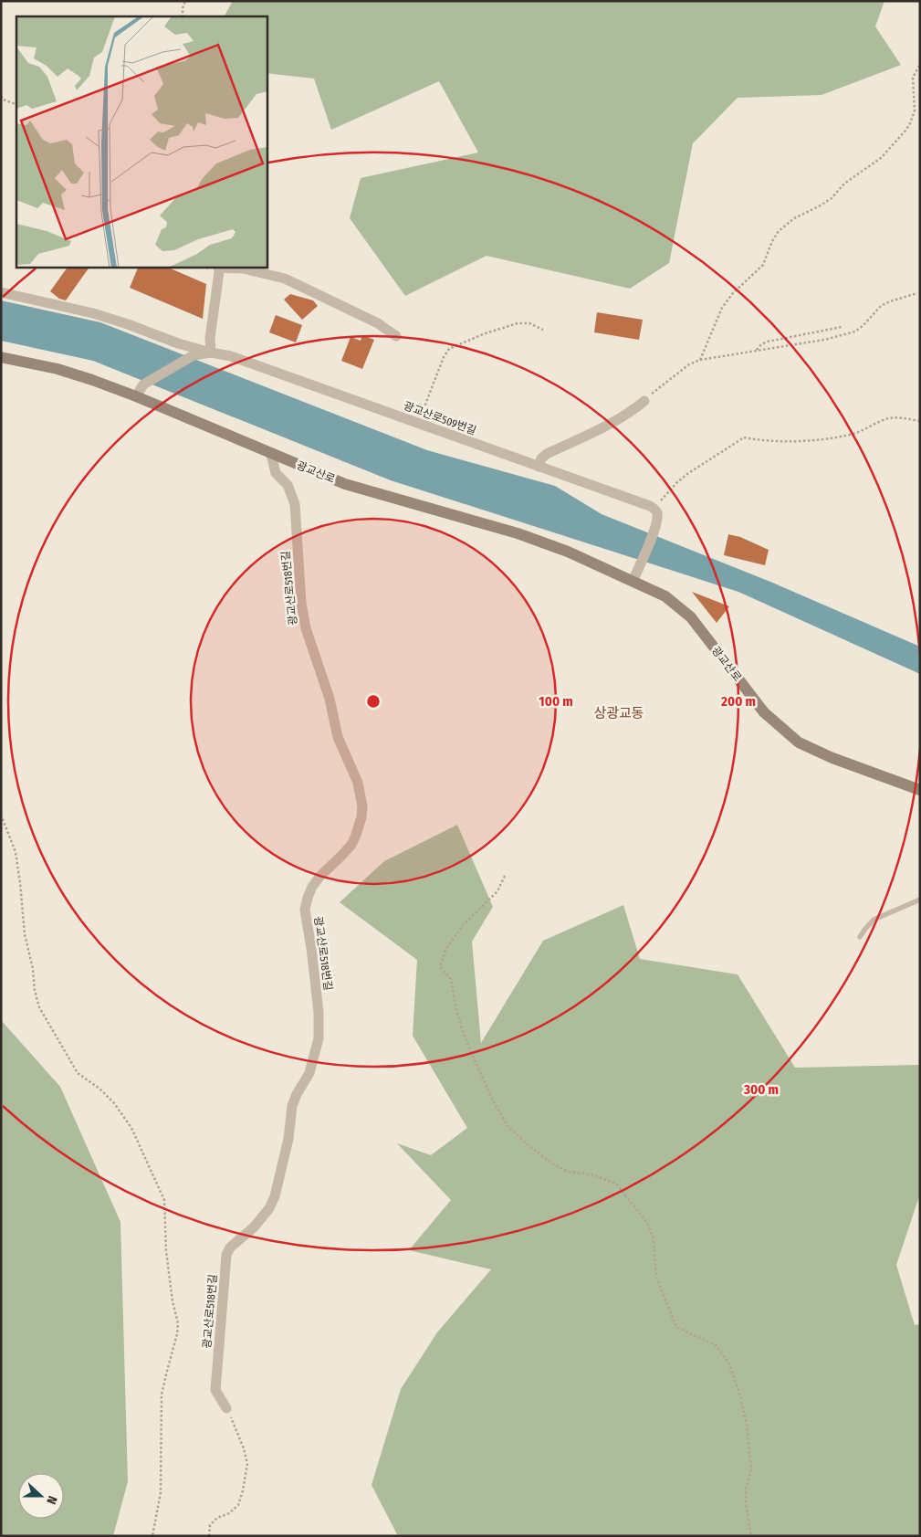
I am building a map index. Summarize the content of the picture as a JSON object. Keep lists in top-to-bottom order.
{
  "streets": {
    "street": ["광교산로509번길", "광교산로", "광교산로518번길"]
  },
  "crossings": [
    ["광교산로509번길", "광교산로"],
    ["광교산로", "광교산로518번길"]
  ],
  "districts": ["상광교동"],
  "north": "right",
  "rings": ["100 m", "200 m", "300 m"]
}
